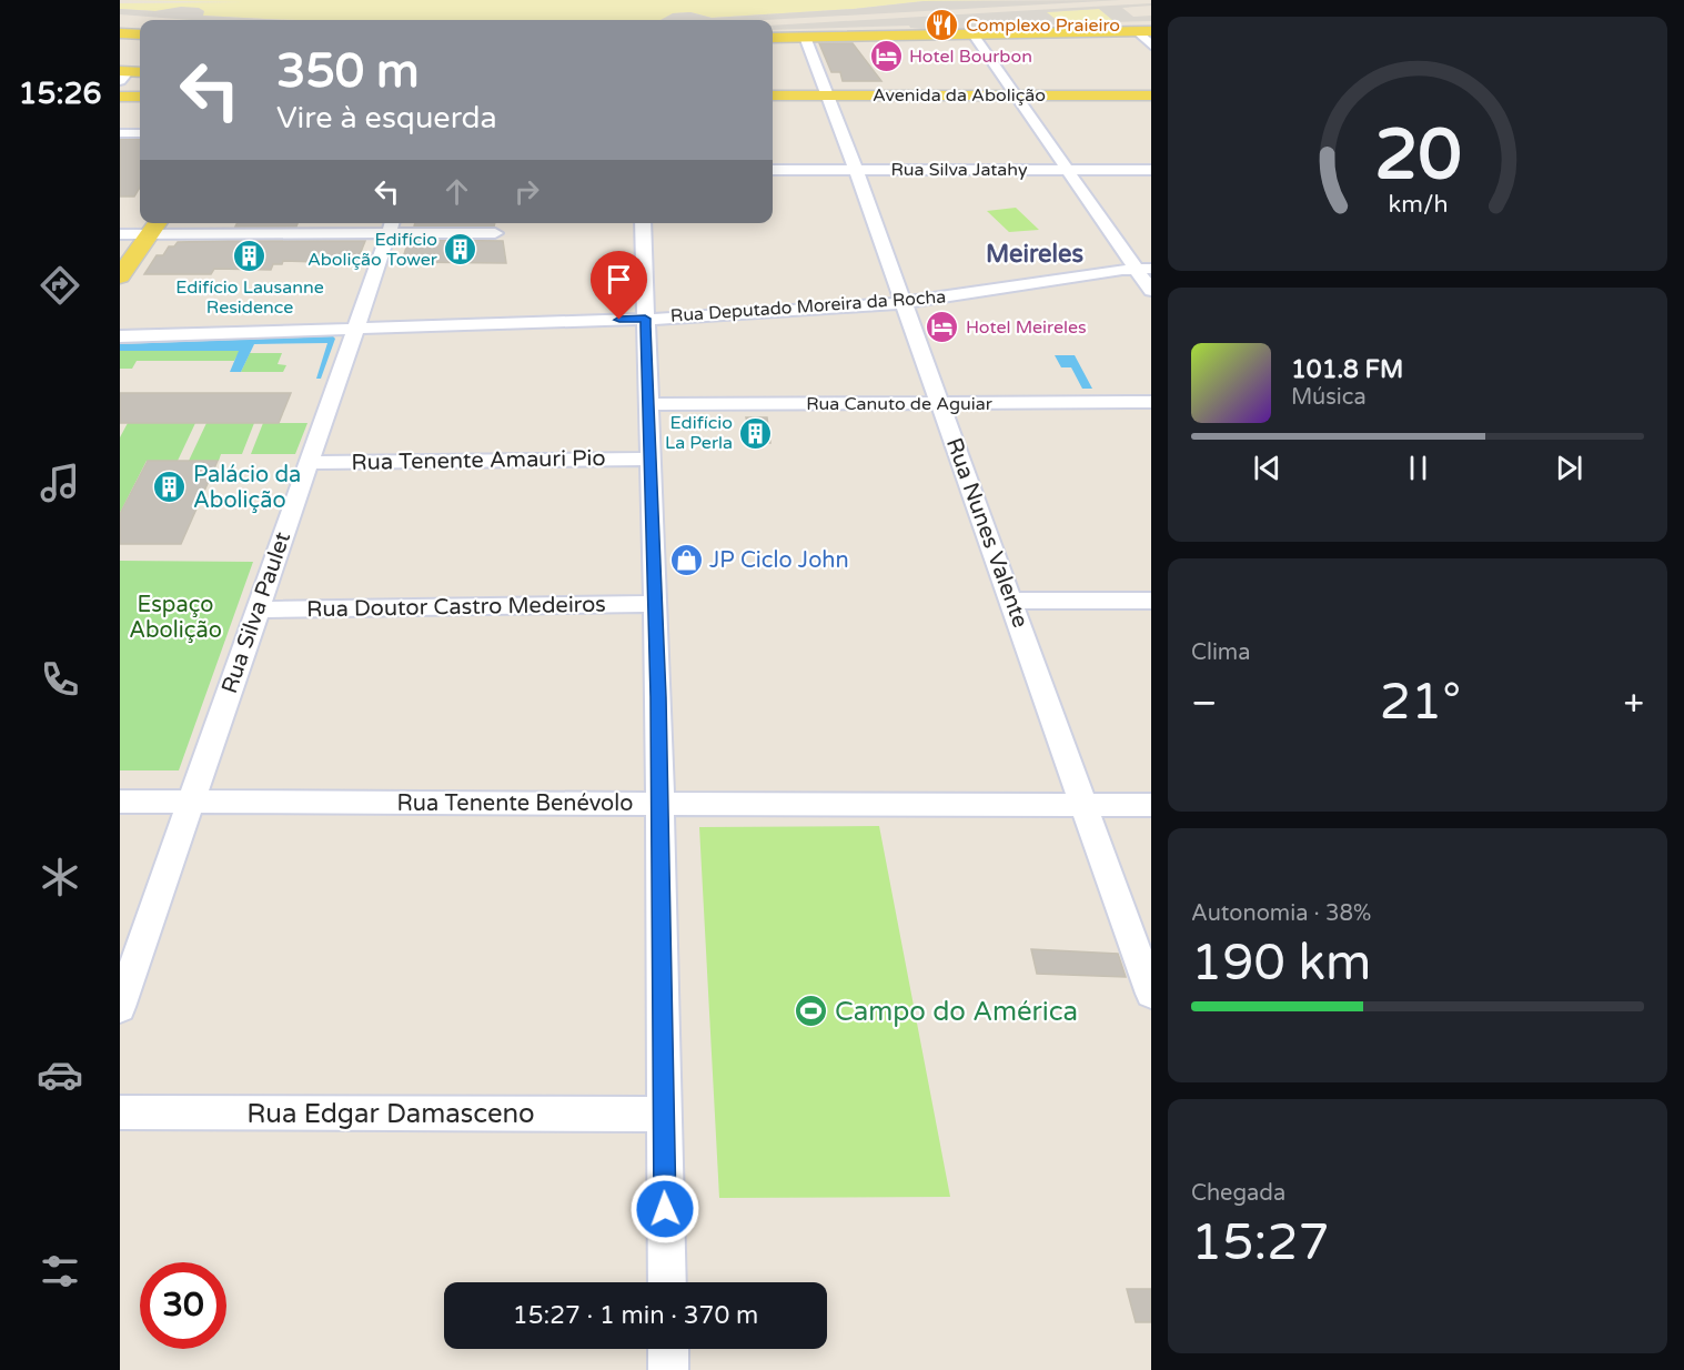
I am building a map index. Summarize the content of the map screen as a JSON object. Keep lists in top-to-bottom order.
{
  "streets": {
    "main road": ["Avenida da Abolição"],
    "street": [
      "Rua Silva Jatahy",
      "Rua Deputado Moreira da Rocha",
      "Rua Canuto de Aguiar",
      "Rua Tenente Amauri Pio",
      "Rua Nunes Valente",
      "Rua Doutor Castro Medeiros",
      "Rua Silva Paulet",
      "Rua Tenente Benévolo",
      "Rua Edgar Damasceno"
    ]
  },
  "crossings": [
    ["Avenida da Abolição", "Rua Nunes Valente"],
    ["Rua Silva Jatahy", "Rua Nunes Valente"],
    ["Rua Deputado Moreira da Rocha", "Rua Nunes Valente"],
    ["Rua Deputado Moreira da Rocha", "Rua Silva Paulet"],
    ["Rua Canuto de Aguiar", "Rua Nunes Valente"],
    ["Rua Tenente Amauri Pio", "Rua Silva Paulet"],
    ["Rua Nunes Valente", "Rua Tenente Benévolo"],
    ["Rua Doutor Castro Medeiros", "Rua Silva Paulet"],
    ["Rua Silva Paulet", "Rua Tenente Benévolo"]
  ],
  "districts": ["Meireles"],
  "parks": ["Espaço Abolição"],
  "places": {
    "restaurant": ["Complexo Praieiro"],
    "hotel": ["Hotel Bourbon", "Hotel Meireles"],
    "building": [
      "Edifício Abolição Tower",
      "Edifício Lausanne Residence",
      "Edifício La Perla",
      "Palácio da Abolição"
    ],
    "shop": ["JP Ciclo John"],
    "sports": ["Campo do América"]
  },
  "page": {
    "tabs": "15:26",
    "turn": ["350 m", "Vire à esquerda"],
    "song": ["101.8 FM", "Música"],
    "tile": [
      "Clima",
      ["Autonomia · 38%", "190 km"],
      ["Chegada", "15:27"]
    ],
    "heat": ["−", "21°", "+"],
    "limit": "30",
    "trip": "15:27 · 1 min · 370 m",
    "gauge": ["20", "km/h"]
  }
}
